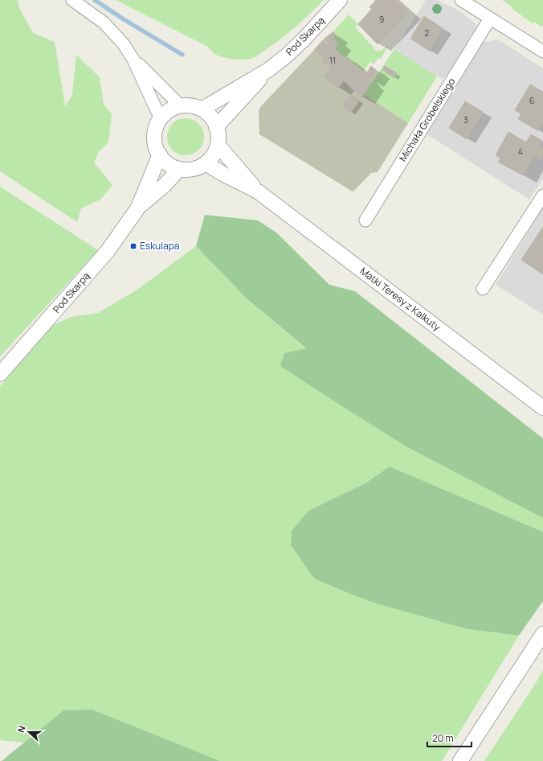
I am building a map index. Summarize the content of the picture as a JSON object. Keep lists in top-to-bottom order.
{
  "streets": {
    "street": ["Pod Skarpą", "Michała Grobelskiego", "Matki Teresy z Kalkuty"]
  },
  "crossings": [
    ["Pod Skarpą", "Matki Teresy z Kalkuty"]
  ],
  "places": {
    "transit": ["Eskulapa"]
  },
  "house_numbers": [
    "9",
    "2",
    "11",
    "6",
    "3",
    "4"
  ],
  "scale_bar": "20 m",
  "north": "left"
}
